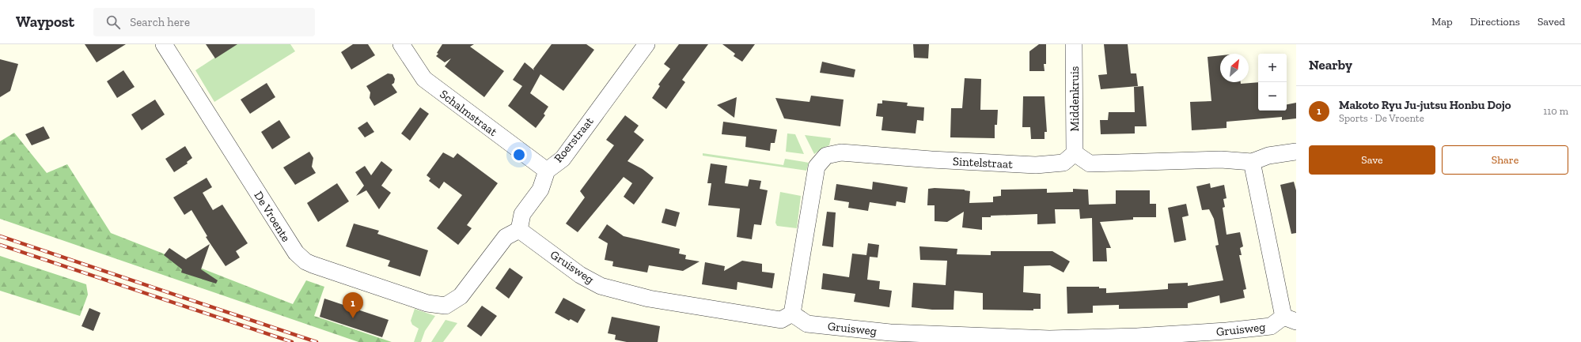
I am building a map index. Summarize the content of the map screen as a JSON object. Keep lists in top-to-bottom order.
{
  "streets": {
    "street": [
      "Middenkruis",
      "Schalmstraat",
      "Roerstraat",
      "Sintelstraat",
      "De Vroente",
      "Gruisweg"
    ]
  },
  "crossings": [
    ["Middenkruis", "Sintelstraat"],
    ["Schalmstraat", "Roerstraat"],
    ["Roerstraat", "De Vroente"],
    ["Roerstraat", "Gruisweg"],
    ["Sintelstraat", "Gruisweg"],
    ["De Vroente", "Gruisweg"]
  ],
  "north": "top right",
  "page": {
    "header": "Waypost",
    "search": "Search here",
    "nav": ["Map", "Directions", "Saved"],
    "heading": "Nearby",
    "map_buttons": ["+", "−"],
    "list": [
      {
        "mark": "1",
        "name": "Makoto Ryu Ju-jutsu Honbu Dojo",
        "note": "Sports · De Vroente",
        "value": "110 m"
      }
    ],
    "buttons": ["Save", "Share"],
    "pins": "1"
  }
}
